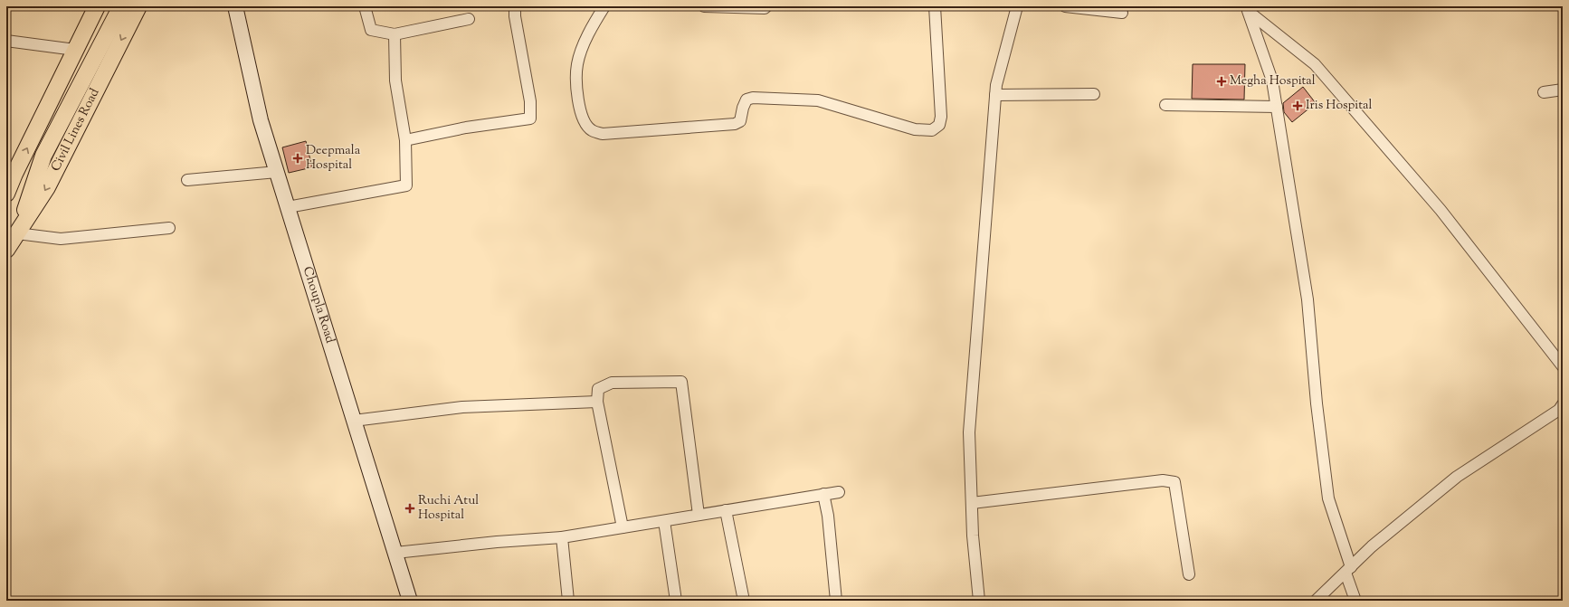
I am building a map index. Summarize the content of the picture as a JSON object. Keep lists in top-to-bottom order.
{
  "streets": {
    "main road": ["Civil Lines Road", "Choupla Road"]
  },
  "places": {
    "health": [
      "Megha Hospital",
      "Iris Hospital",
      "Deepmala Hospital",
      "Ruchi Atul Hospital"
    ]
  }
}
